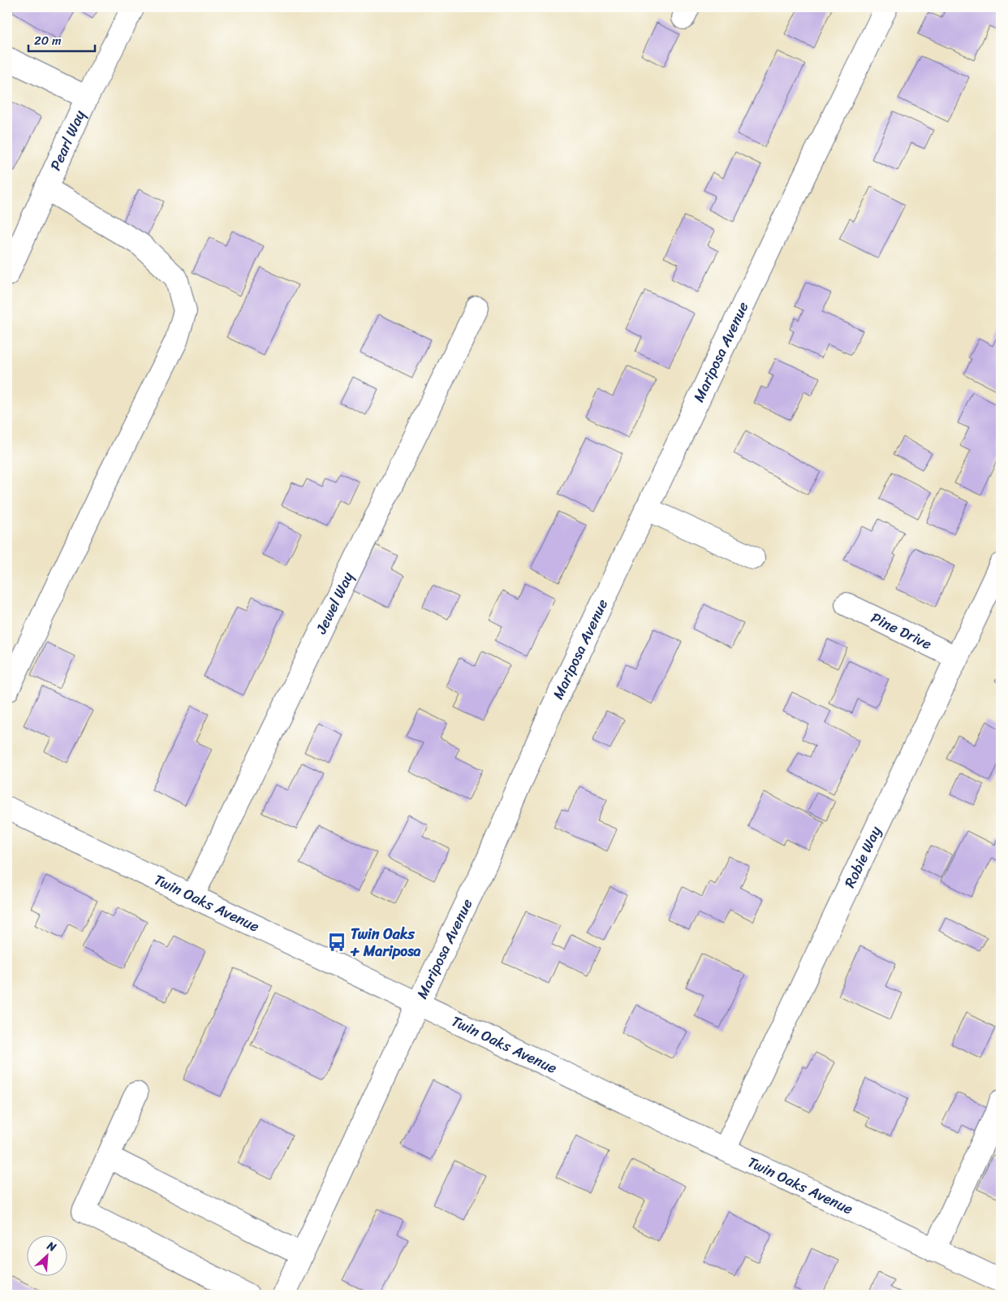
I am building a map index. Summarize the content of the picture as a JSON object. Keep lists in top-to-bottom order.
{
  "streets": {
    "street": [
      "Pearl Way",
      "Mariposa Avenue",
      "Jewel Way",
      "Pine Drive",
      "Robie Way",
      "Twin Oaks Avenue"
    ]
  },
  "crossings": [
    ["Mariposa Avenue", "Twin Oaks Avenue"],
    ["Jewel Way", "Twin Oaks Avenue"],
    ["Pine Drive", "Robie Way"],
    ["Robie Way", "Twin Oaks Avenue"]
  ],
  "places": {
    "bus stop": ["Twin Oaks + Mariposa"]
  },
  "scale_bar": "20 m",
  "north": "top right"
}
